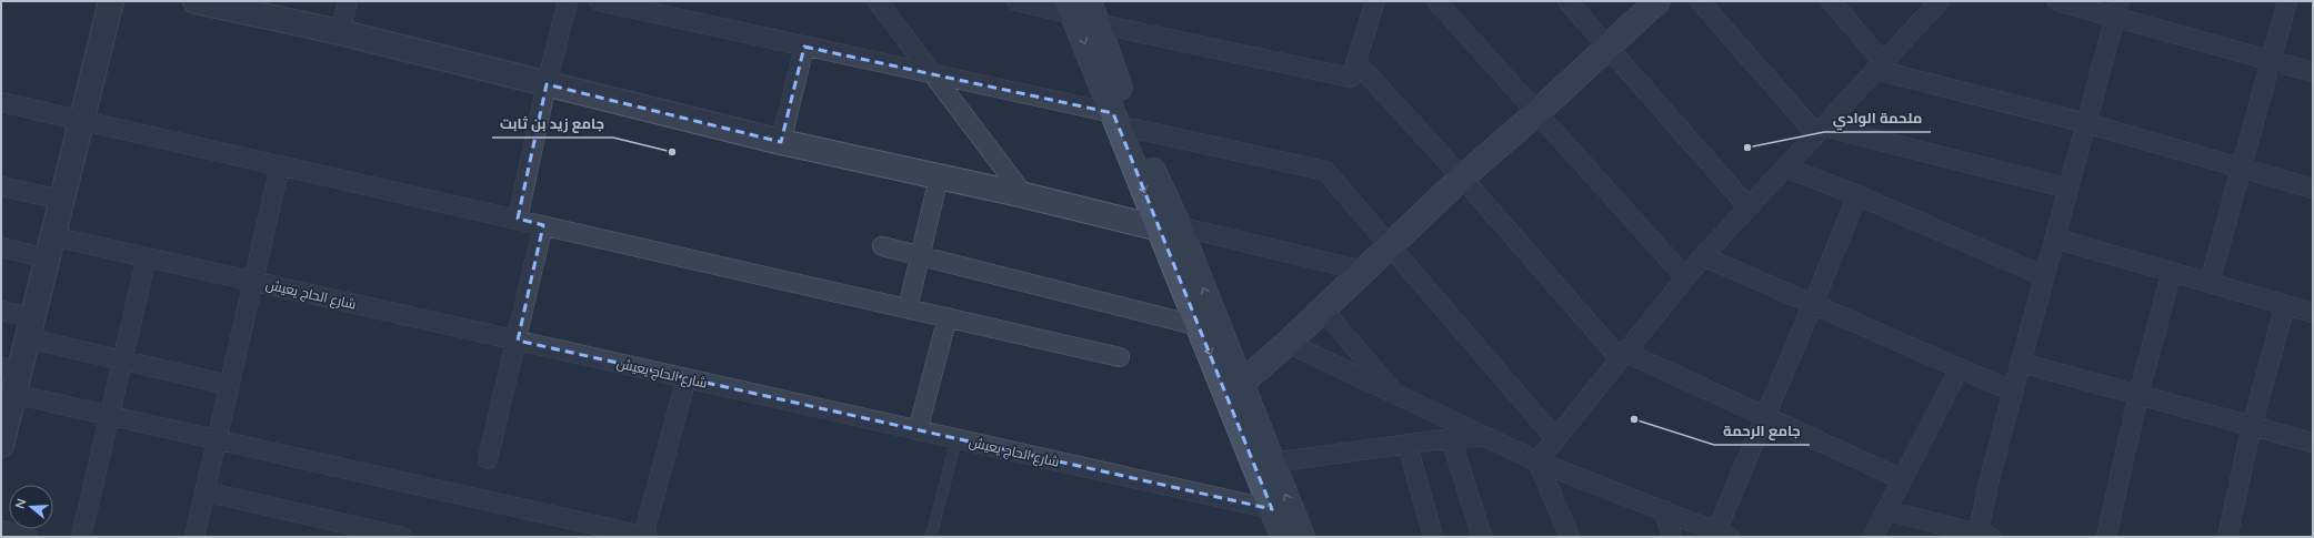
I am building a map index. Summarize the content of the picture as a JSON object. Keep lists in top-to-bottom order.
{
  "streets": {
    "street": ["شارع الحاج يعيش"]
  },
  "places": ["ملحمة الوادي", "جامع زيد بن ثابت", "جامع الرحمة"],
  "north": "left"
}
